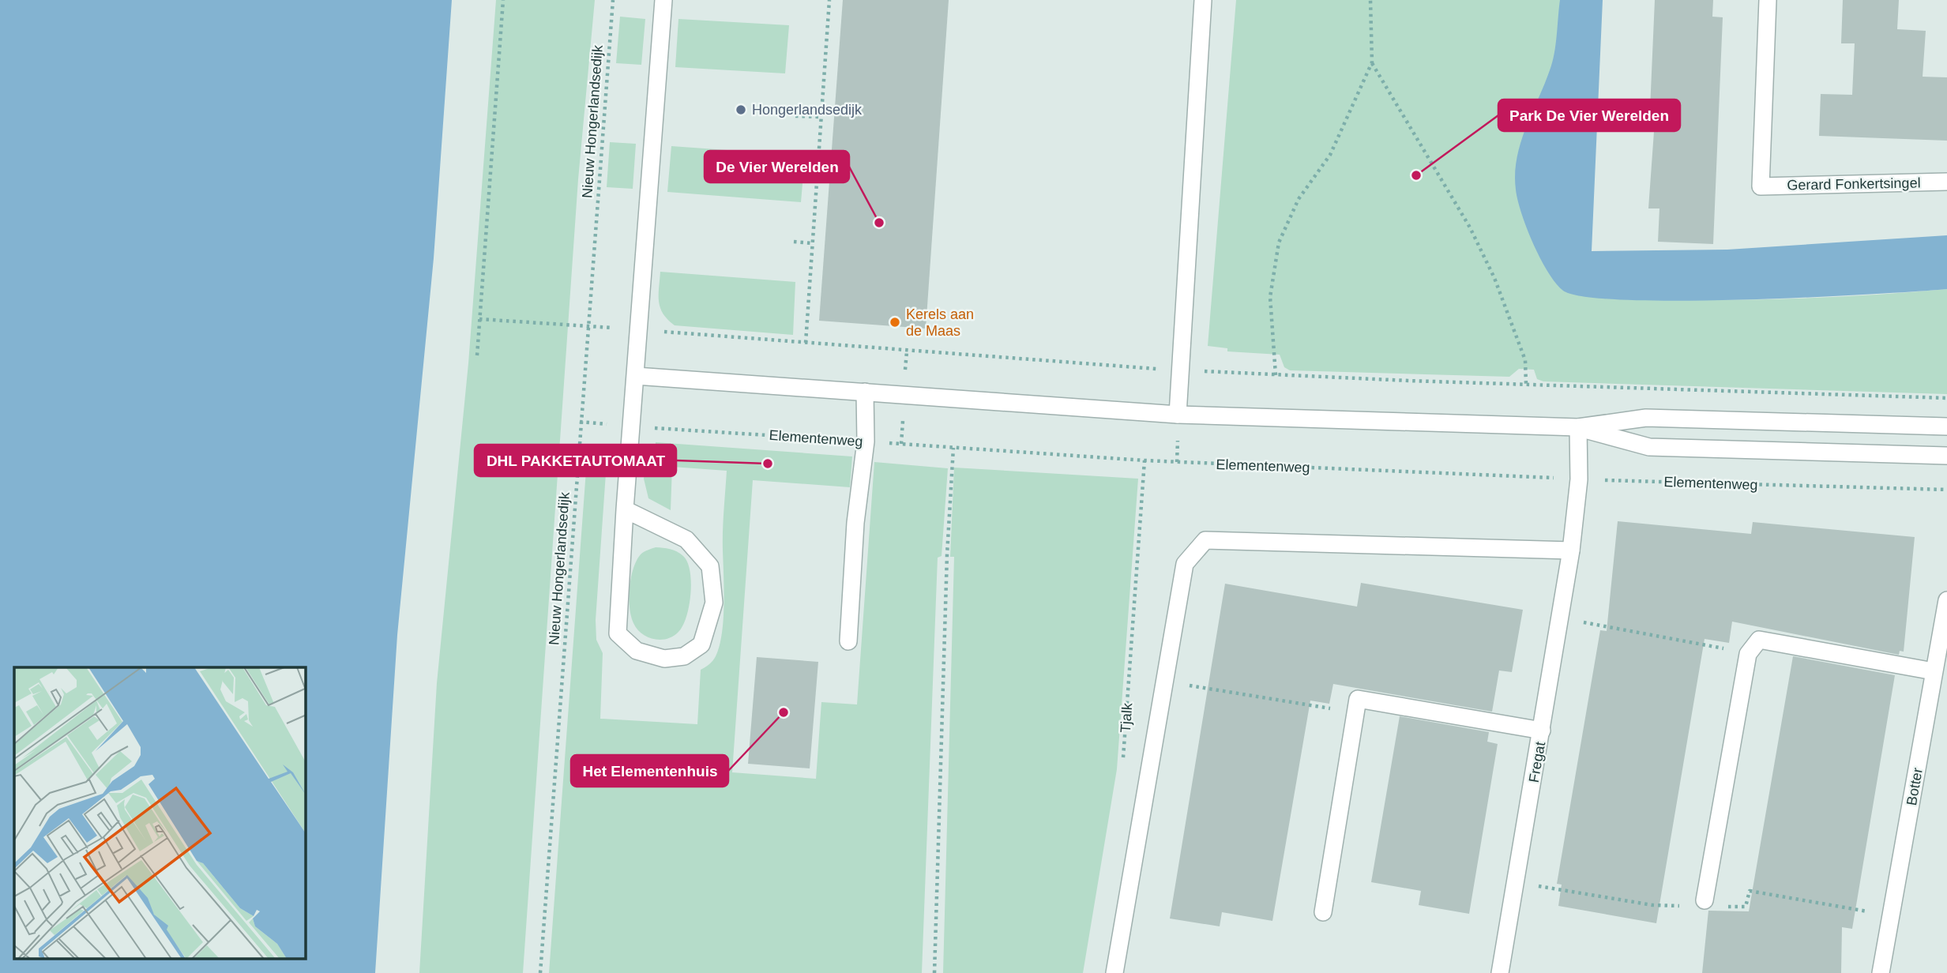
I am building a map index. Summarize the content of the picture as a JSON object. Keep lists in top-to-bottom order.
{
  "streets": {
    "street": ["Gerard Fonkertsingel", "Fregat", "Botter"],
    "path": ["Nieuw Hongerlandsedijk", "Elementenweg", "Tjalk"]
  },
  "crossings": [
    ["Nieuw Hongerlandsedijk", "Elementenweg"],
    ["Elementenweg", "Tjalk"],
    ["Elementenweg", "Fregat"]
  ],
  "places": [
    "Hongerlandsedijk",
    "Park De Vier Werelden",
    "De Vier Werelden",
    "Kerels aan de Maas",
    "DHL PAKKETAUTOMAAT",
    "Het Elementenhuis"
  ]
}
